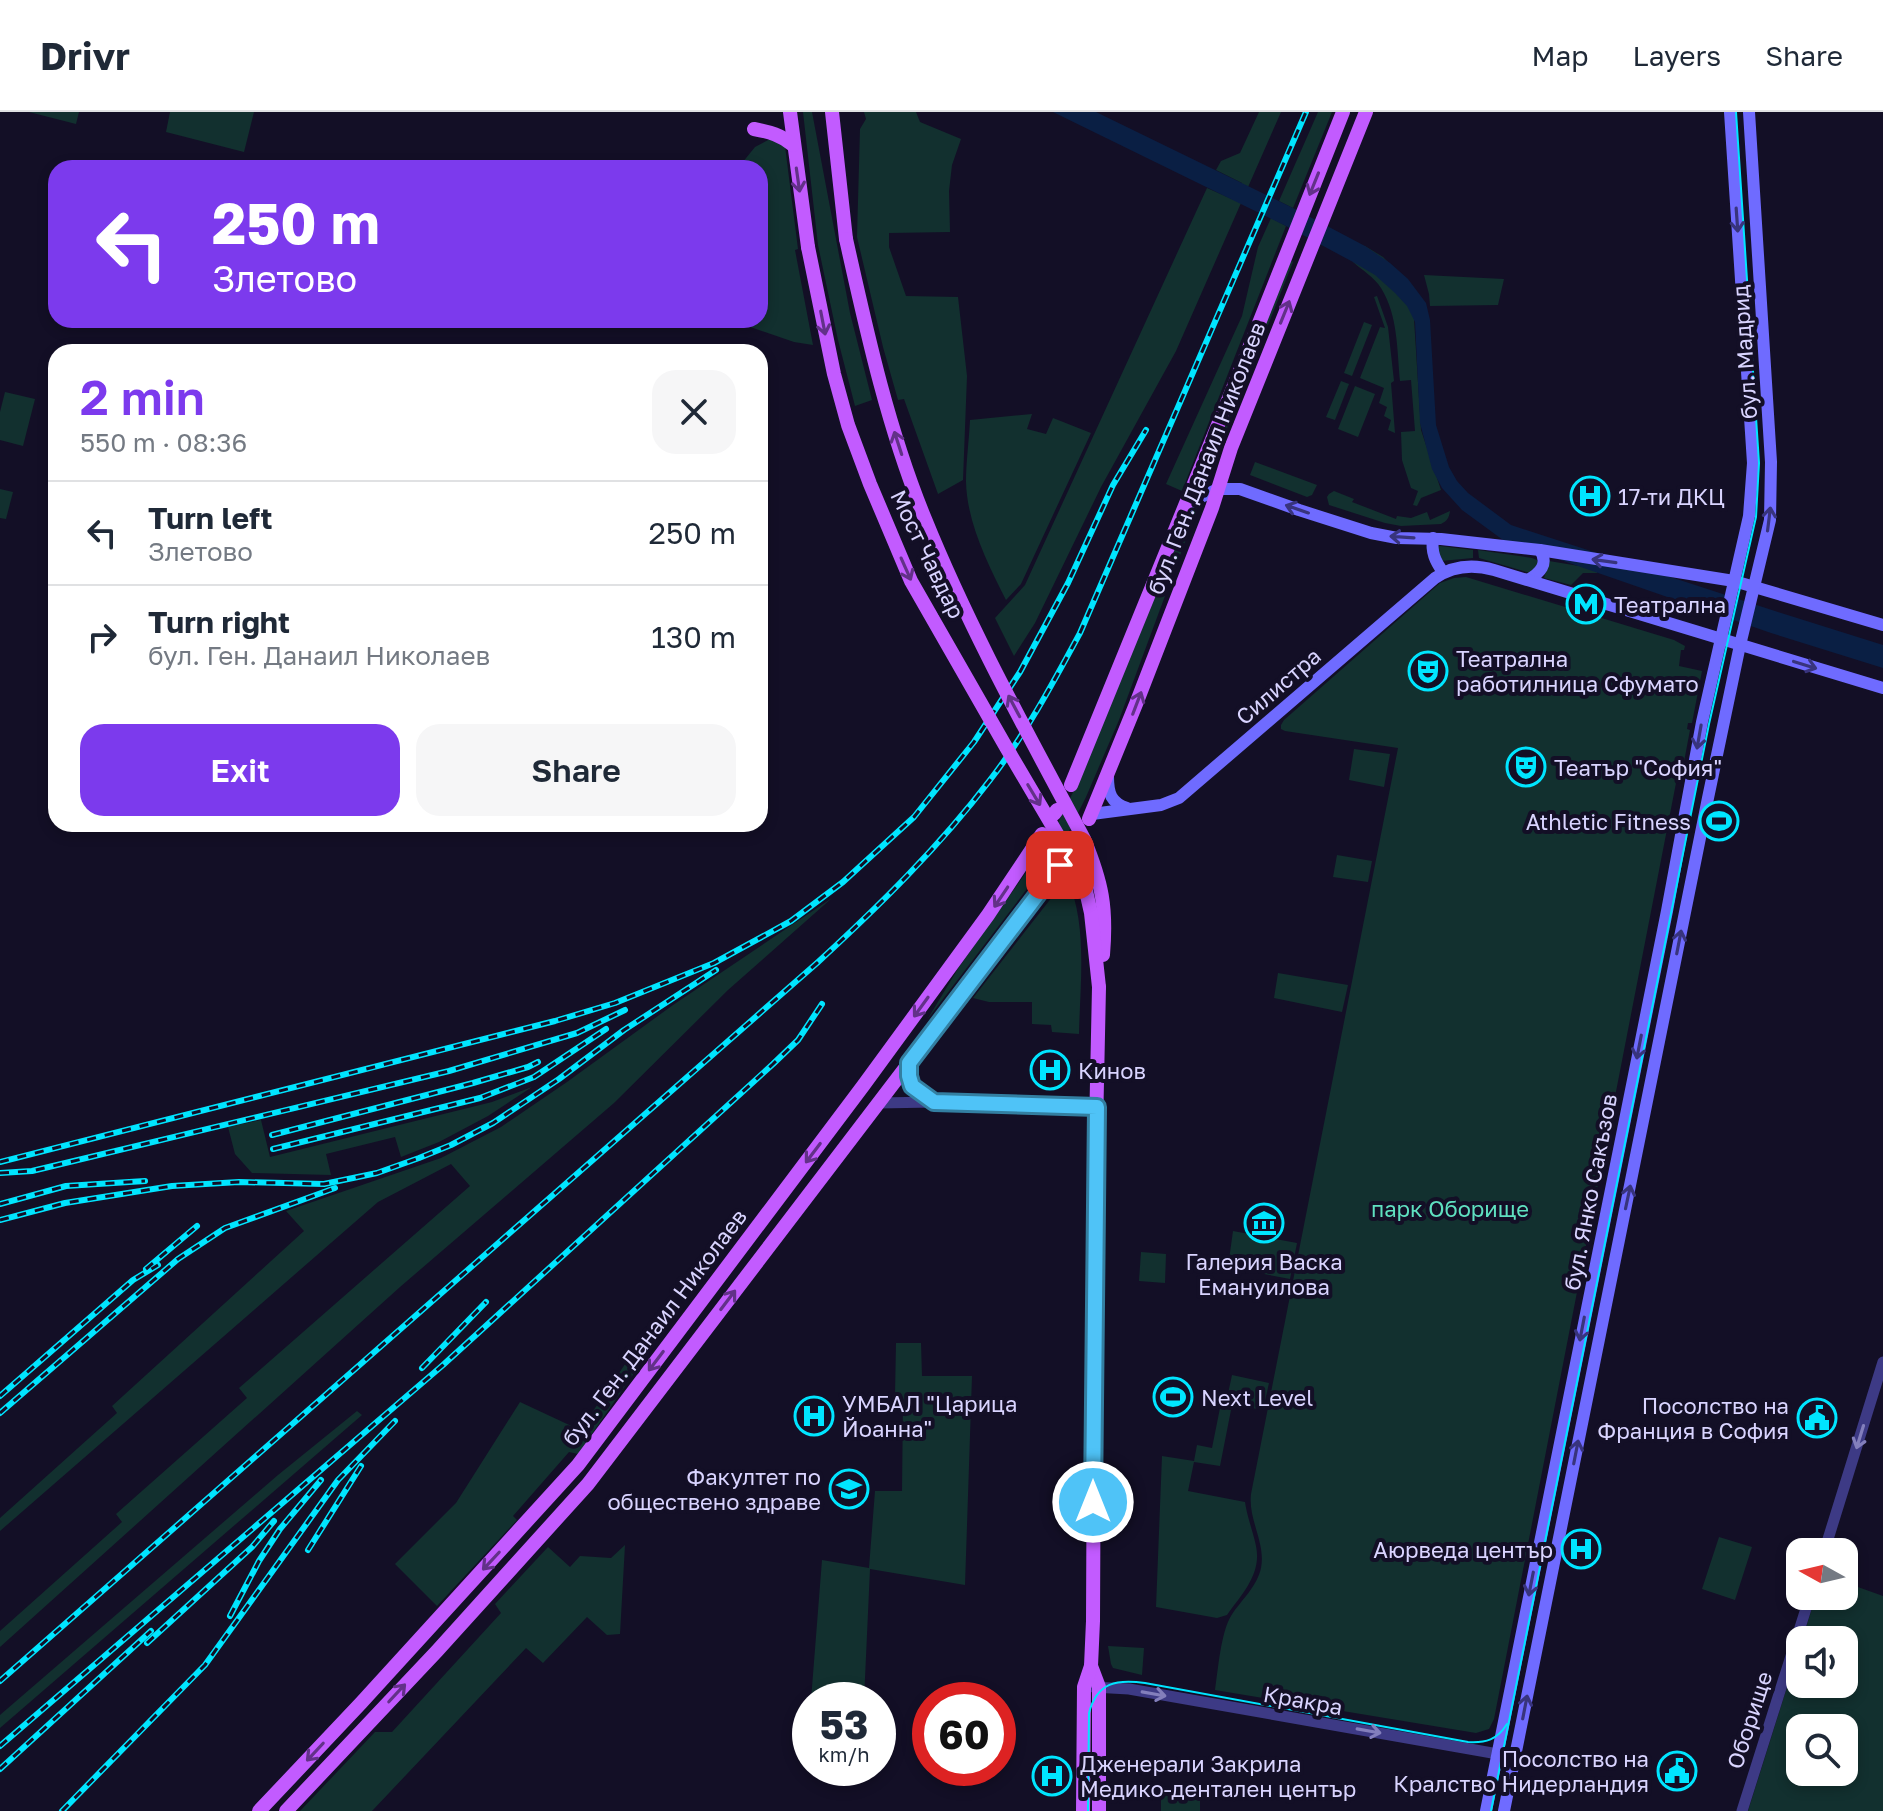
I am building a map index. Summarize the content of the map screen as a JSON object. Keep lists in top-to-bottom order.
{
  "streets": {
    "main road": [
      "бул. Мадрид",
      "бул. Ген. Данаил Николаев",
      "Мост Чавдар",
      "Силистра",
      "бул. Янко Сакъзов"
    ],
    "street": ["Кракра", "Оборище"]
  },
  "crossings": [
    ["бул. Мадрид", "бул. Янко Сакъзов"],
    ["бул. Ген. Данаил Николаев", "Силистра"],
    ["Мост Чавдар", "Кракра"],
    ["бул. Янко Сакъзов", "Кракра"]
  ],
  "one_way": ["Кракра"],
  "parks": ["парк Оборище"],
  "places": {
    "hospital": [
      "17-ти ДКЦ",
      "Кинов",
      "УМБАЛ \"Царица Йоанна\"",
      "Аюрведа център",
      "Дженерали Закрила Медико-дентален център"
    ],
    "metro station": ["Театрална"],
    "theatre": ["Театрална работилница Сфумато", "Театър \"София\""],
    "sports": ["Athletic Fitness", "Next Level"],
    "museum": ["Галерия Васка Емануилова"],
    "public building": ["Посолство на Франция в София", "Посолство на Кралство Нидерландия"],
    "school or university": ["Факултет по обществено здраве"]
  },
  "north": "left",
  "page": {
    "header": "Drivr",
    "nav": ["Map", "Layers", "Share"],
    "turn": ["250 m", "Злетово"],
    "heading": ["2 min", "550 m · 08:36"],
    "list": [
      {
        "name": "Turn left",
        "note": "Злетово",
        "value": "250 m"
      },
      {
        "name": "Turn right",
        "note": "бул. Ген. Данаил Николаев",
        "value": "130 m"
      }
    ],
    "buttons": ["Exit", "Share"],
    "speed": "53 km/h",
    "limit": "60"
  }
}
